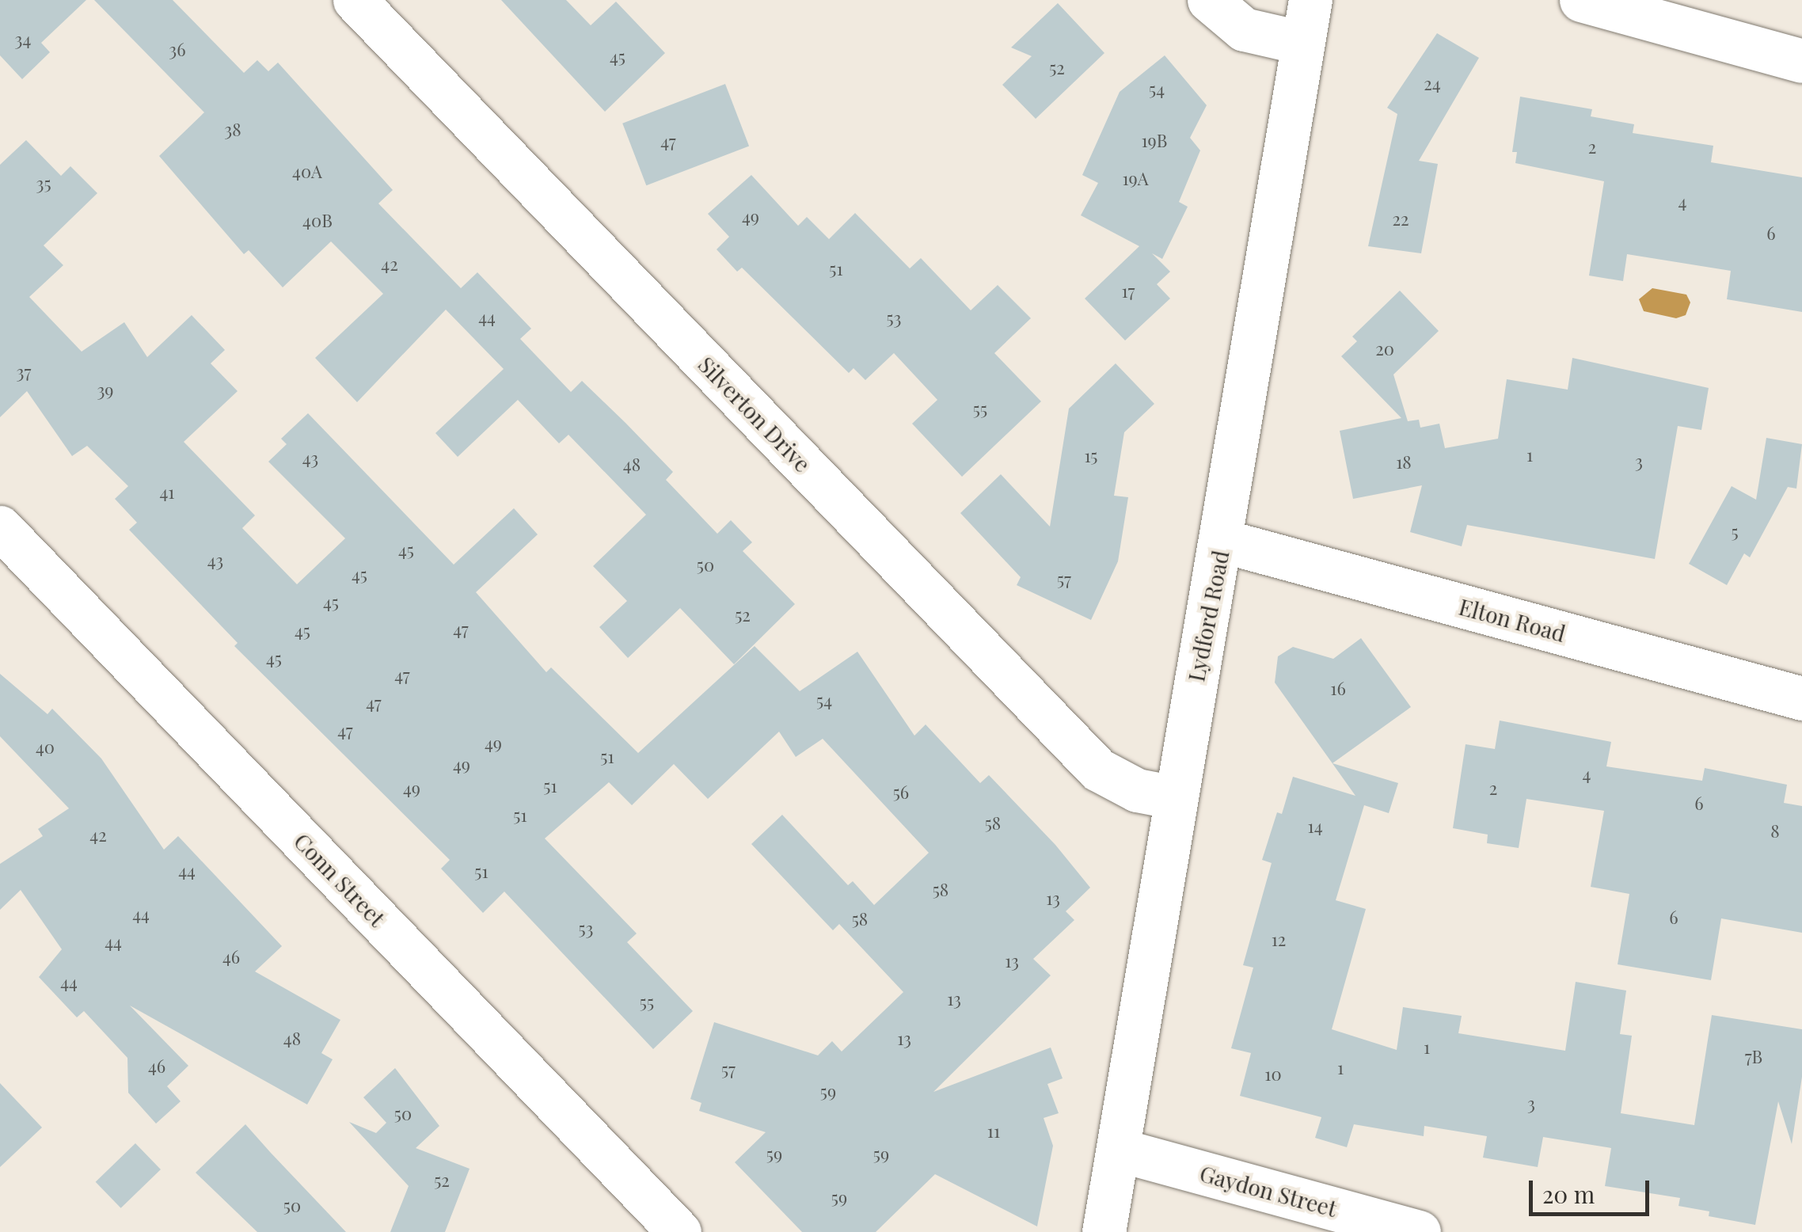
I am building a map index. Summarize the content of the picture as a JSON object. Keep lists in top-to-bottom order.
{
  "streets": {
    "street": [
      "Silverton Drive",
      "Lydford Road",
      "Elton Road",
      "Conn Street",
      "Gaydon Street"
    ]
  },
  "crossings": [
    ["Silverton Drive", "Lydford Road"],
    ["Lydford Road", "Elton Road"],
    ["Lydford Road", "Gaydon Street"]
  ],
  "house_numbers": [
    "34",
    "36",
    "45",
    "52",
    "24",
    "54",
    "38",
    "19B",
    "47",
    "2",
    "40A",
    "19A",
    "35",
    "4",
    "49",
    "22",
    "40B",
    "6",
    "42",
    "51",
    "17",
    "44",
    "53",
    "20",
    "37",
    "39",
    "55",
    "1",
    "15",
    "43",
    "3",
    "18",
    "48",
    "41",
    "5",
    "45",
    "43",
    "50",
    "45",
    "57",
    "45",
    "52",
    "47",
    "45",
    "45",
    "47",
    "16",
    "54",
    "47",
    "47",
    "49",
    "40",
    "51",
    "49",
    "4",
    "51",
    "49",
    "2",
    "56",
    "6",
    "51",
    "58",
    "14",
    "8",
    "42",
    "44",
    "51",
    "58",
    "13",
    "44",
    "6",
    "58",
    "53",
    "12",
    "44",
    "46",
    "13",
    "44",
    "13",
    "55",
    "48",
    "13",
    "1",
    "7B",
    "46",
    "1",
    "57",
    "10",
    "59",
    "3",
    "50",
    "11",
    "59",
    "59",
    "52",
    "59",
    "50"
  ],
  "scale_bar": "20 m"
}
